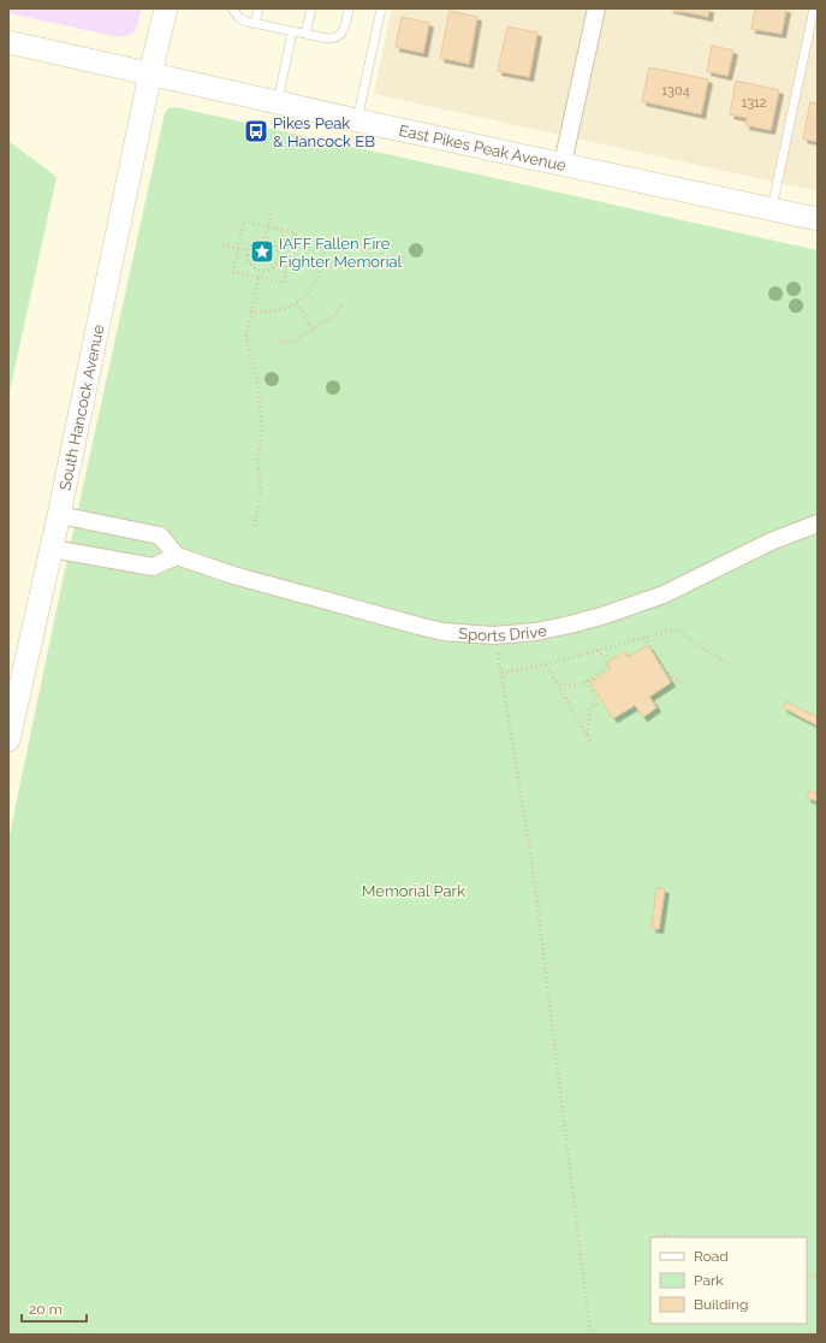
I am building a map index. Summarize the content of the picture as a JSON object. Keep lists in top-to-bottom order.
{
  "streets": {
    "main road": ["East Pikes Peak Avenue", "South Hancock Avenue"],
    "street": ["Sports Drive"]
  },
  "crossings": [
    ["East Pikes Peak Avenue", "South Hancock Avenue"]
  ],
  "parks": ["Memorial Park"],
  "places": {
    "bus stop": ["Pikes Peak & Hancock EB"],
    "place": ["IAFF Fallen Fire Fighter Memorial"]
  },
  "house_numbers": ["1304", "1312"],
  "legend": ["Road", "Park", "Building"],
  "scale_bar": "20 m"
}
